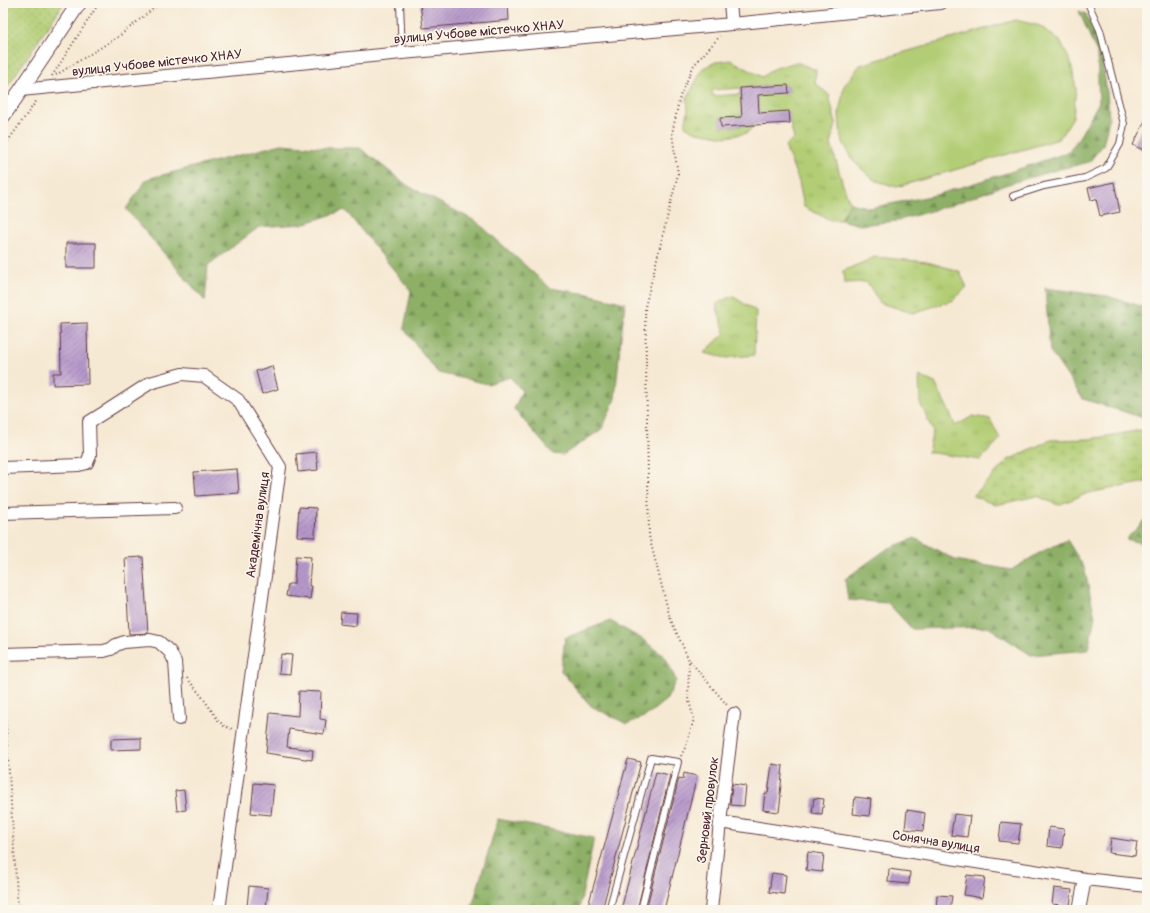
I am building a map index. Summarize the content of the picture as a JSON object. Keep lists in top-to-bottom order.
{
  "streets": {
    "street": [
      "вулиця Учбове містечко ХНАУ",
      "Академічна вулиця",
      "Зерновий провулок",
      "Сонячна вулиця"
    ]
  },
  "crossings": [
    ["Зерновий провулок", "Сонячна вулиця"]
  ]
}
